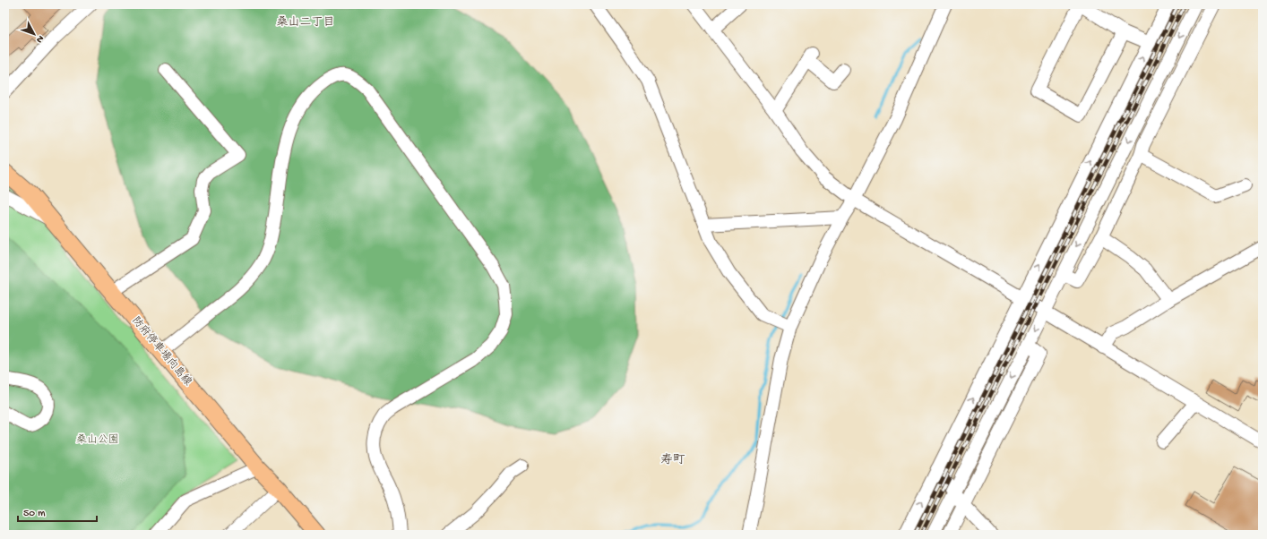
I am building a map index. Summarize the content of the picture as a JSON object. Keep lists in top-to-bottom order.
{
  "streets": {
    "main road": ["防府停車場向島線"]
  },
  "districts": ["桑山二丁目", "寿町"],
  "parks": ["桑山公園"],
  "scale_bar": "50 m",
  "north": "bottom right"
}
